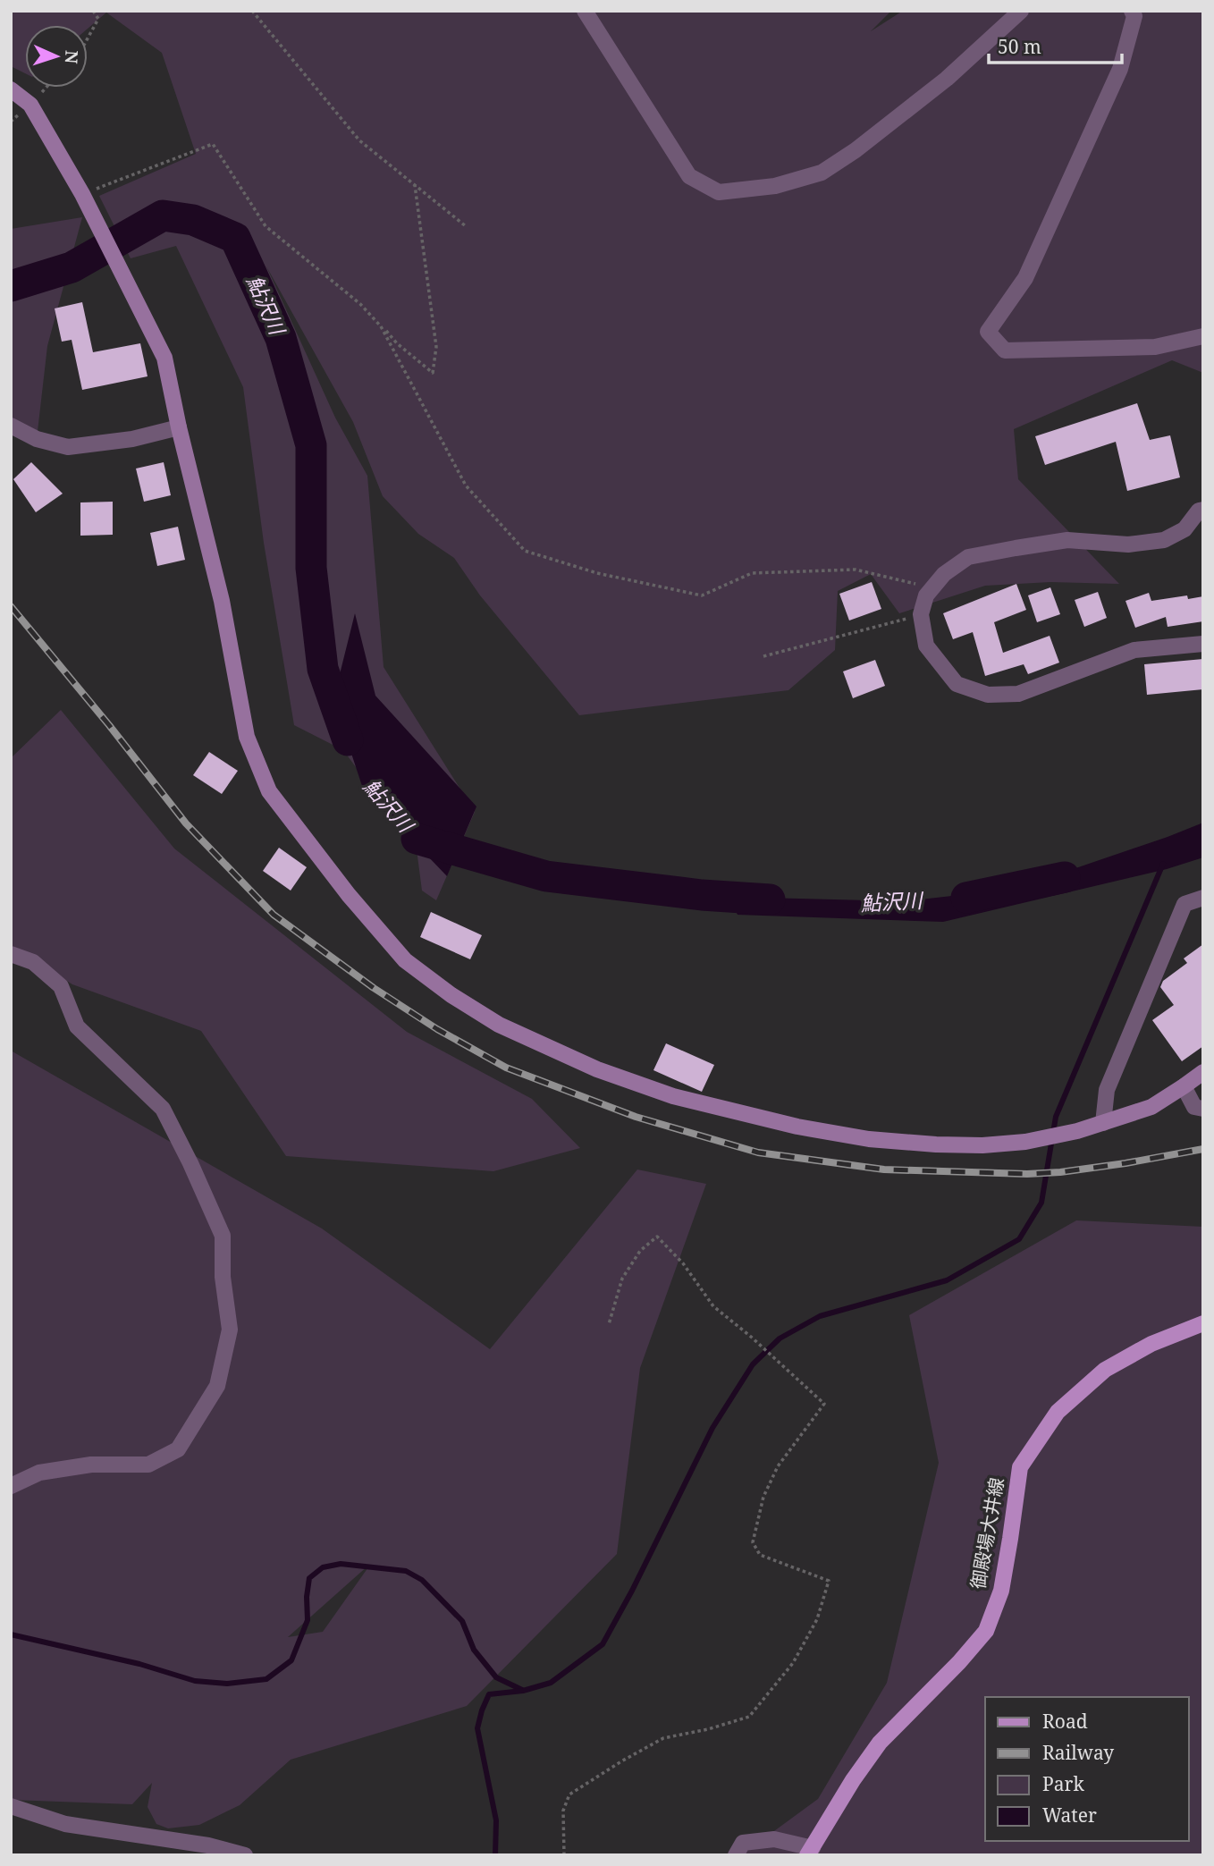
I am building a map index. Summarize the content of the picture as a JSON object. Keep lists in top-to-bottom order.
{
  "streets": {
    "main road": ["御殿場大井線"]
  },
  "water": ["鮎沢川"],
  "legend": [
    "Road",
    "Railway",
    "Park",
    "Water"
  ],
  "scale_bar": "50 m",
  "north": "right"
}
